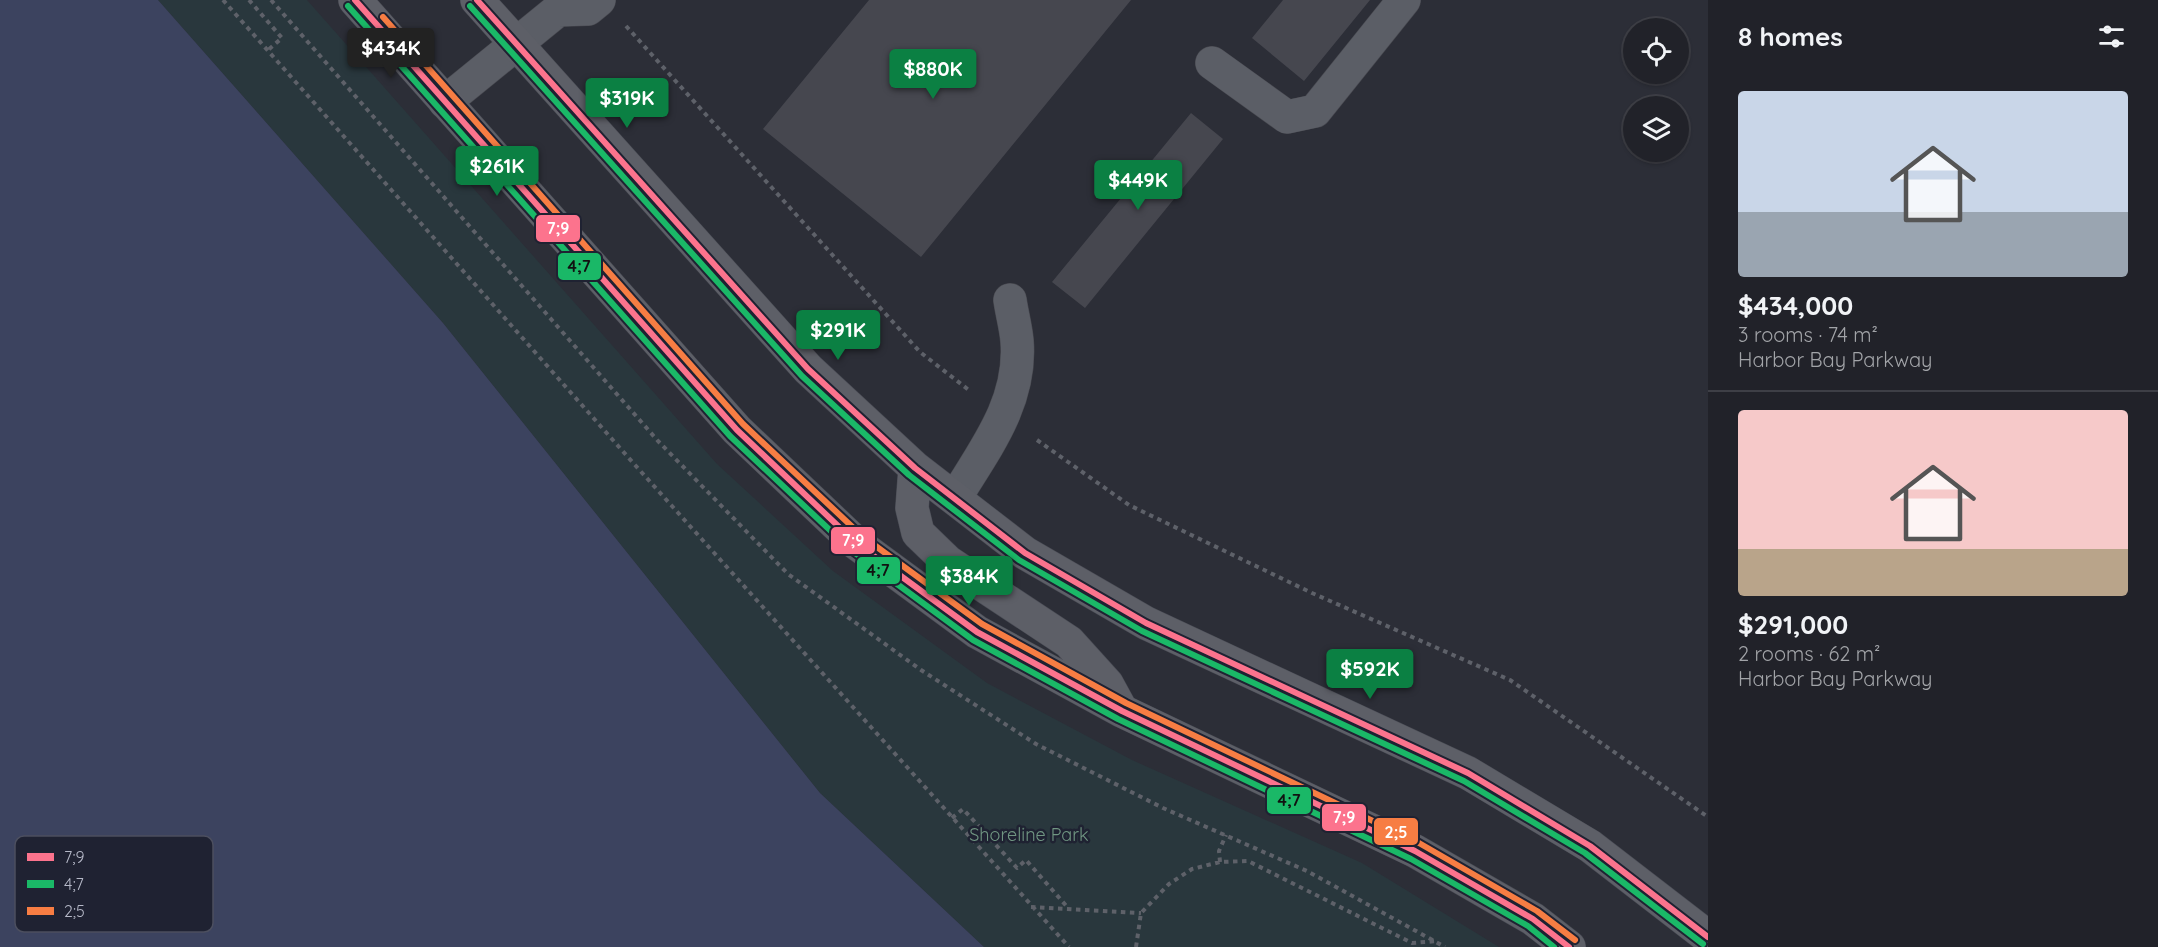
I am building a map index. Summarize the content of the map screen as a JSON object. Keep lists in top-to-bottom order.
{
  "parks": ["Shoreline Park"],
  "lines": ["transit line 7;9", "transit line 4;7", "transit line 2;5"],
  "legend": ["7;9", "4;7", "2;5"],
  "page": {
    "heading": "8 homes",
    "price": [
      "$434K",
      "$880K",
      "$319K",
      "$261K",
      "$449K",
      "$291K",
      "$384K",
      "$592K"
    ],
    "list": [
      {
        "name": "$434,000",
        "note": "3 rooms · 74 m² · Harbor Bay Parkway"
      },
      {
        "name": "$291,000",
        "note": "2 rooms · 62 m² · Harbor Bay Parkway"
      }
    ]
  }
}
